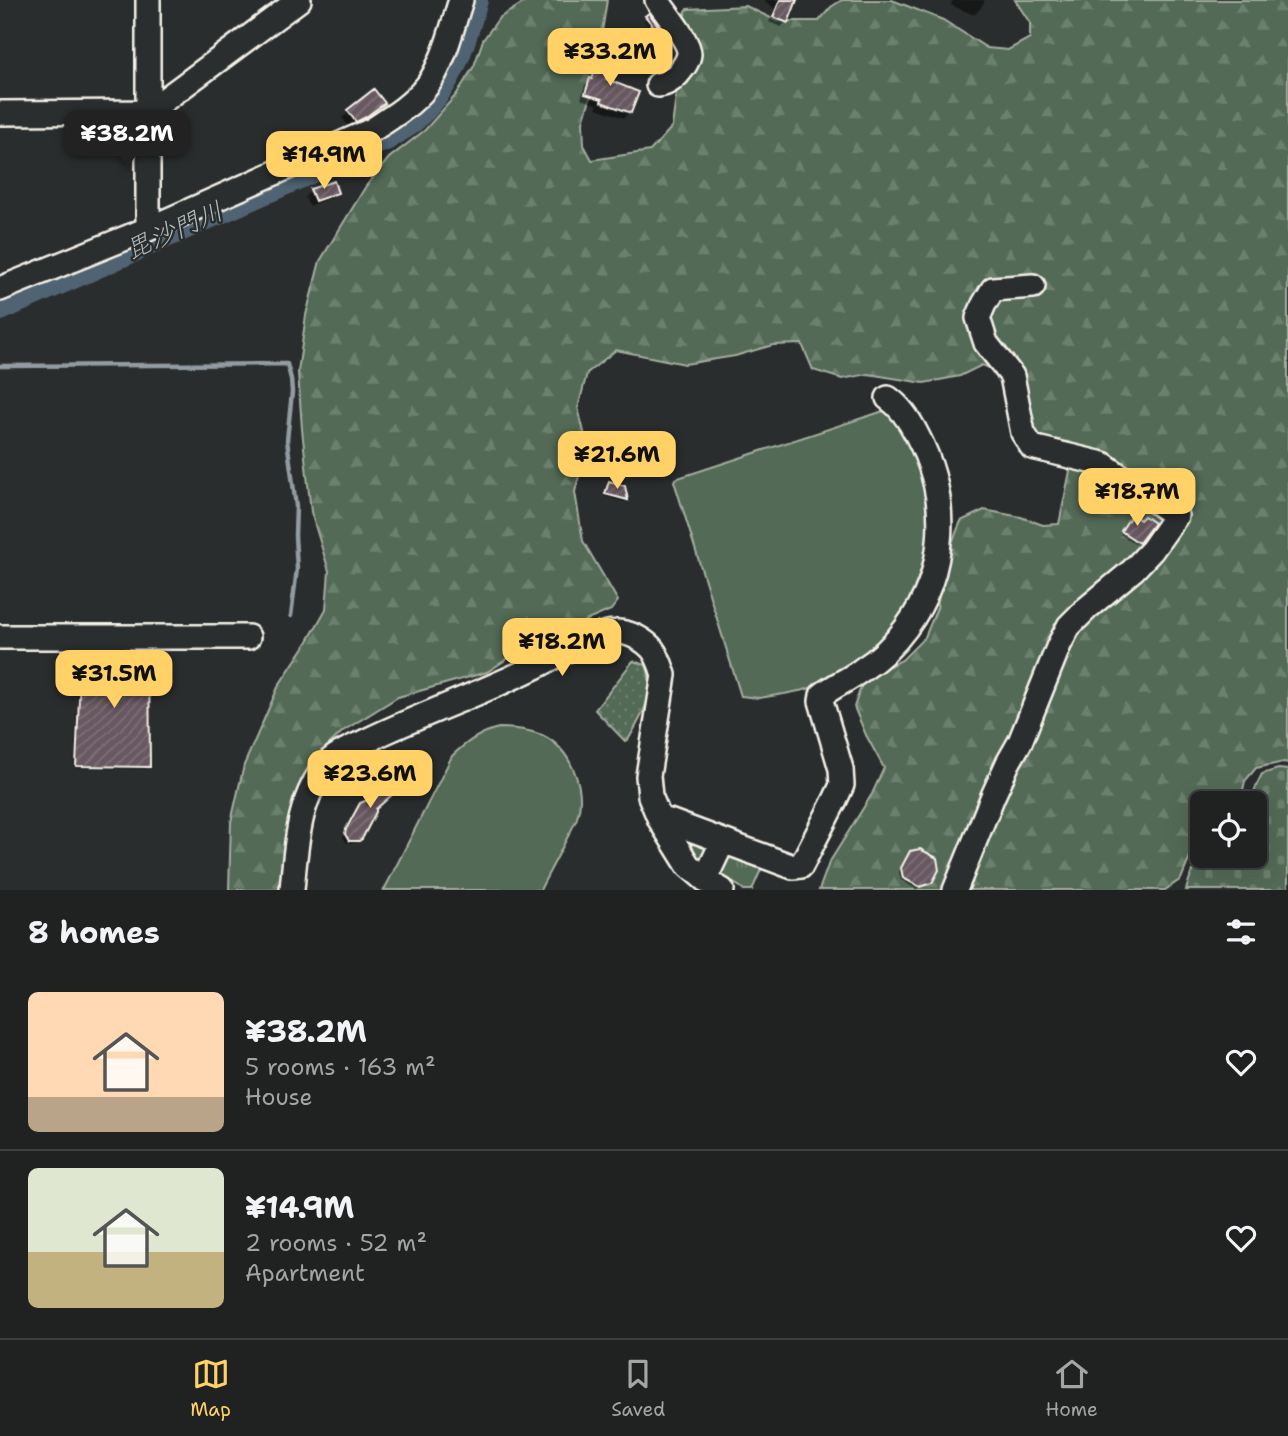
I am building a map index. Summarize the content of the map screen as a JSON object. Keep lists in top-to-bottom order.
{
  "water": ["毘沙門川"],
  "page": {
    "price": [
      "¥33.2M",
      "¥38.2M",
      "¥14.9M",
      "¥21.6M",
      "¥18.7M",
      "¥18.2M",
      "¥31.5M",
      "¥23.6M"
    ],
    "heading": "8 homes",
    "list": [
      {
        "name": "¥38.2M",
        "note": "5 rooms · 163 m² · House"
      },
      {
        "name": "¥14.9M",
        "note": "2 rooms · 52 m² · Apartment"
      }
    ],
    "tabs": ["Map", "Saved", "Home"]
  }
}
